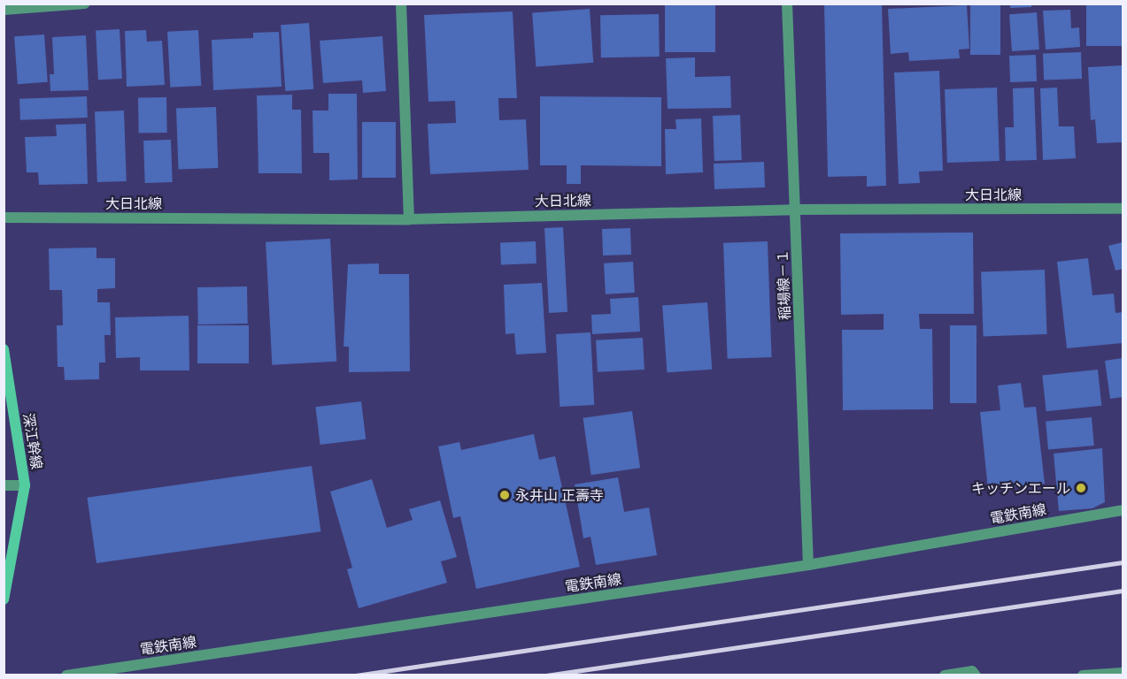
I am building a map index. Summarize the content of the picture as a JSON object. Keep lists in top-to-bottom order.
{
  "streets": {
    "street": [
      "大日北線",
      "稲場線－１",
      "深江幹線",
      "電鉄南線"
    ]
  },
  "crossings": [
    ["大日北線", "稲場線－１"],
    ["稲場線－１", "電鉄南線"]
  ],
  "places": ["キッチンエール", "永井山 正壽寺"]
}
